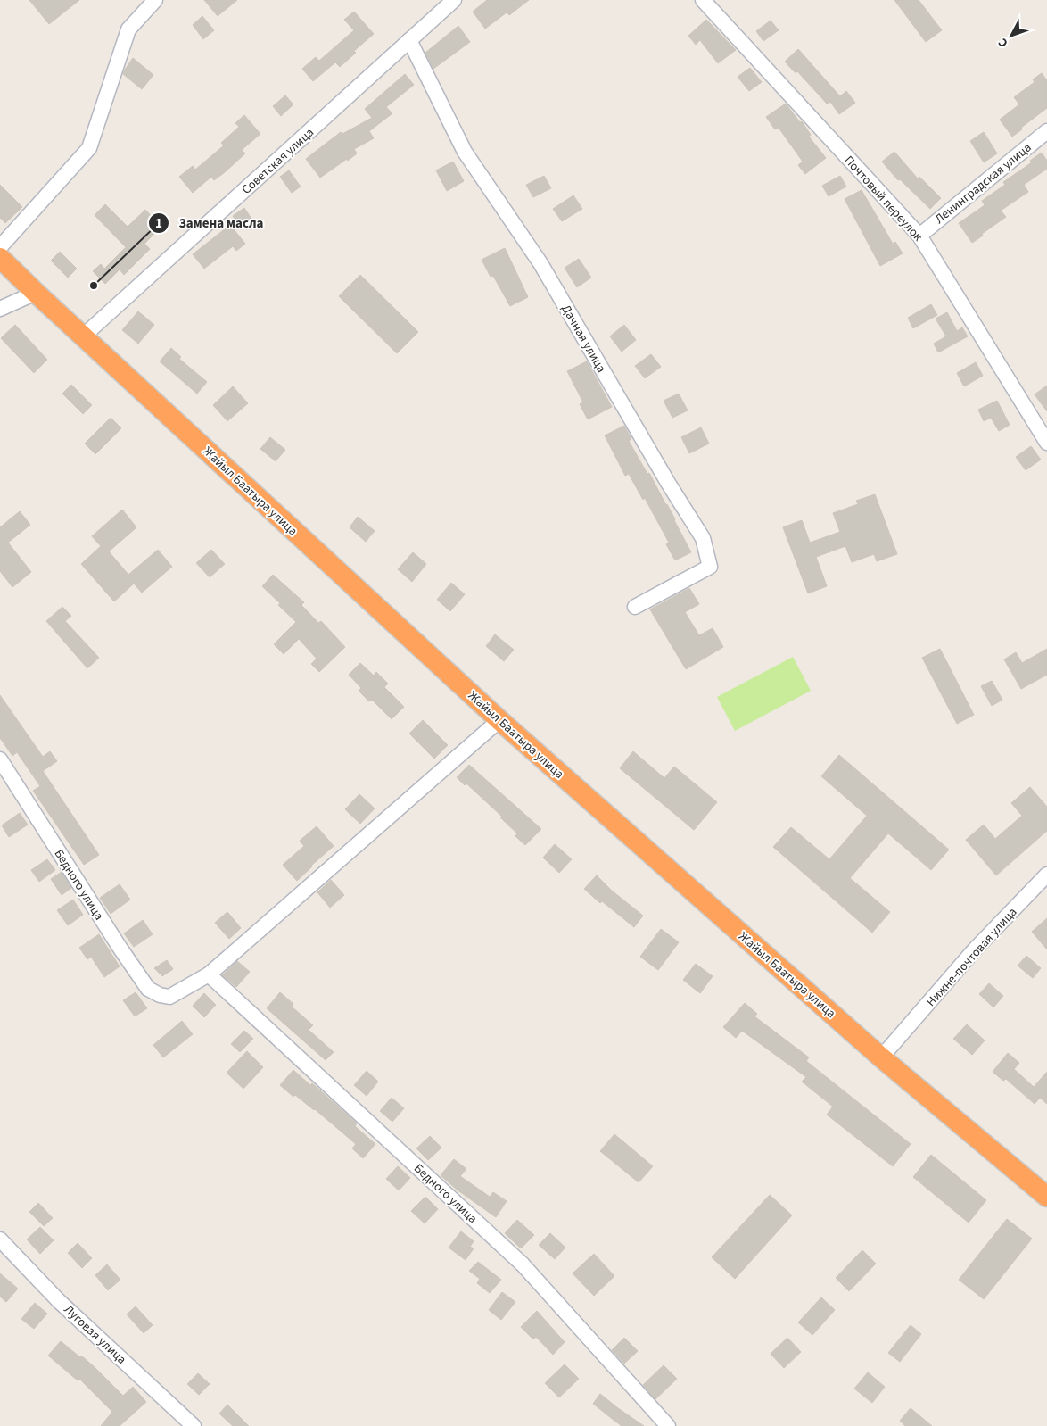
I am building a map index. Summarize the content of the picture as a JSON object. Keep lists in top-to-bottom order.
{
  "streets": {
    "highway": ["Жайыл Баатыра улица"],
    "street": [
      "Советская улица",
      "Ленинградская улица",
      "Почтовый переулок",
      "Дачная улица",
      "Бедного улица",
      "Нижне-почтовая улица",
      "Луговая улица"
    ]
  },
  "crossings": [
    ["Советская улица", "Дачная улица"],
    ["Советская улица", "Жайыл Баатыра улица"],
    ["Ленинградская улица", "Почтовый переулок"],
    ["Жайыл Баатыра улица", "Нижне-почтовая улица"]
  ],
  "places": ["Замена масла"],
  "north": "bottom left"
}
